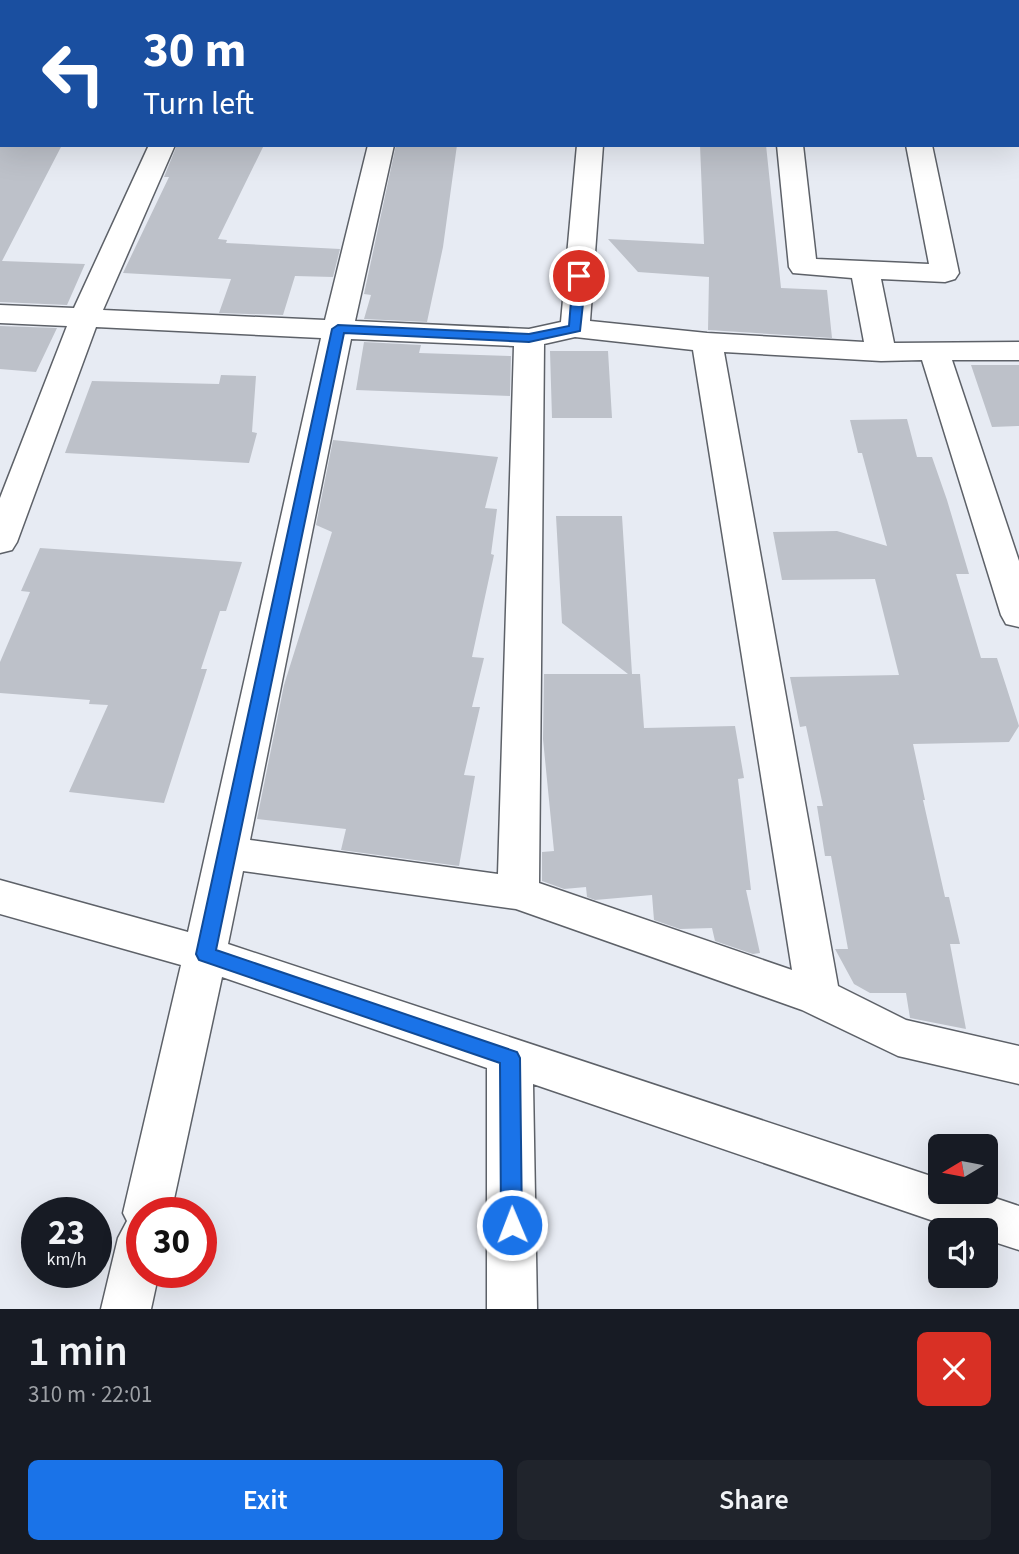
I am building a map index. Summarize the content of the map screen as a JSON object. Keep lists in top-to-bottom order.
{
  "north": "left",
  "page": {
    "turn": ["30 m", "Turn left"],
    "speed": "23 km/h",
    "limit": "30",
    "heading": ["1 min", "310 m · 22:01"],
    "buttons": ["Exit", "Share"]
  }
}
